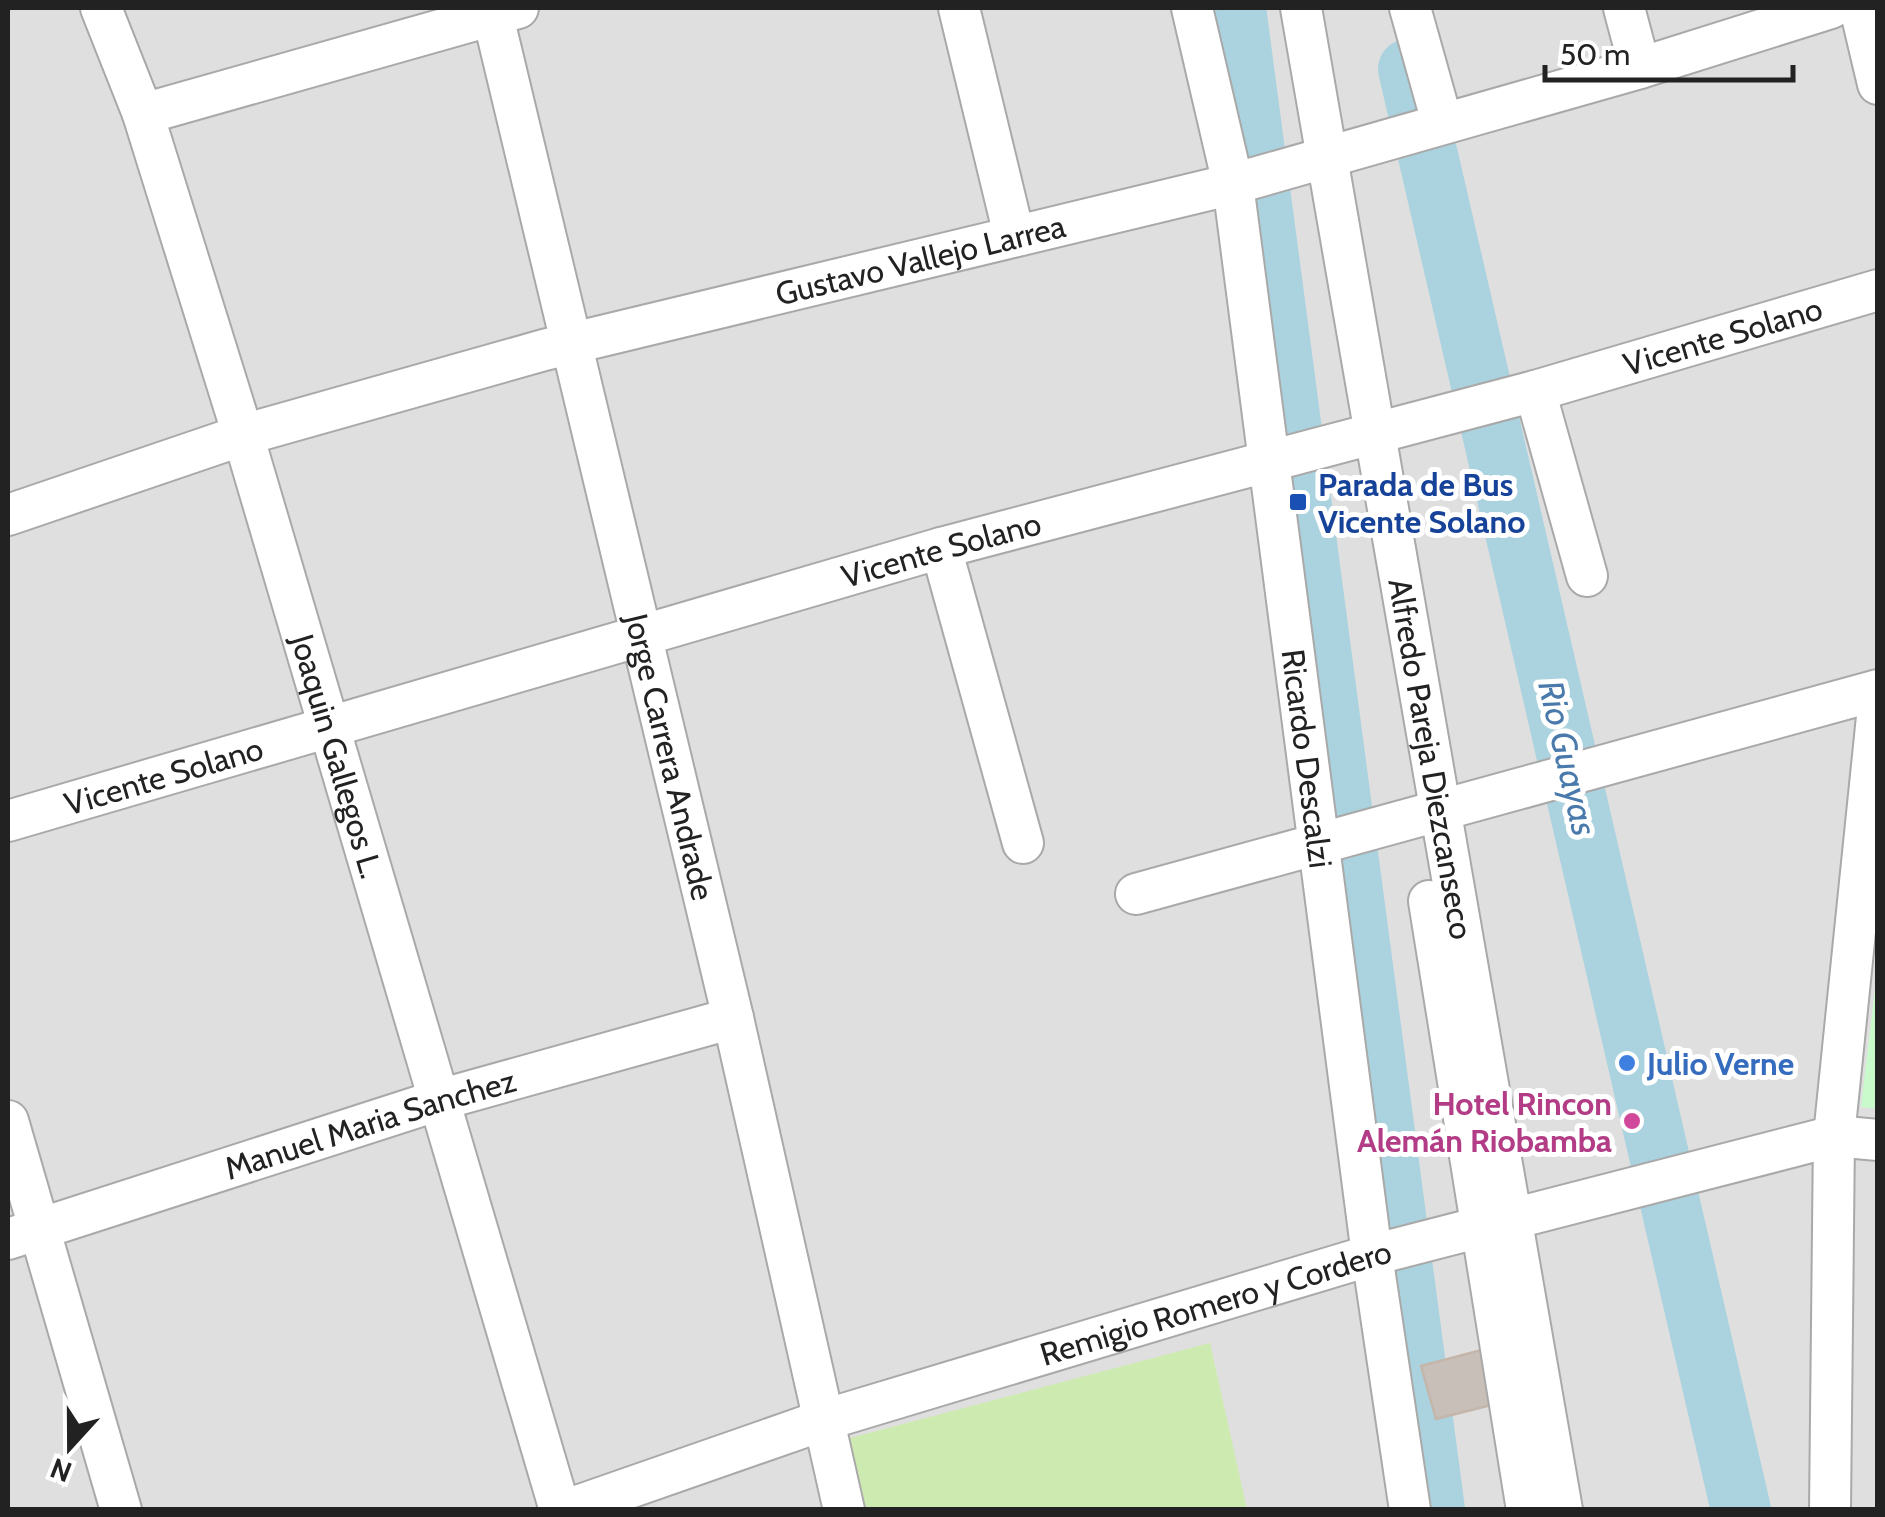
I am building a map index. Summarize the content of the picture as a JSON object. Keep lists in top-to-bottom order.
{
  "streets": {
    "street": [
      "Gustavo Vallejo Larrea",
      "Vicente Solano",
      "Joaquin Gallegos L.",
      "Ricardo Descalzi",
      "Jorge Carrera Andrade",
      "Alfredo Pareja Diezcanseco",
      "Manuel Maria Sanchez",
      "Remigio Romero y Cordero"
    ]
  },
  "crossings": [
    ["Gustavo Vallejo Larrea", "Joaquin Gallegos L."],
    ["Gustavo Vallejo Larrea", "Ricardo Descalzi"],
    ["Gustavo Vallejo Larrea", "Jorge Carrera Andrade"],
    ["Vicente Solano", "Joaquin Gallegos L."],
    ["Vicente Solano", "Ricardo Descalzi"],
    ["Vicente Solano", "Jorge Carrera Andrade"],
    ["Joaquin Gallegos L.", "Manuel Maria Sanchez"],
    ["Joaquin Gallegos L.", "Remigio Romero y Cordero"],
    ["Ricardo Descalzi", "Remigio Romero y Cordero"],
    ["Jorge Carrera Andrade", "Manuel Maria Sanchez"],
    ["Jorge Carrera Andrade", "Remigio Romero y Cordero"]
  ],
  "water": ["Rio Guayas"],
  "places": {
    "transit": ["Parada de Bus Vicente Solano"],
    "other": ["Julio Verne", "Hotel Rincon Alemán Riobamba"]
  },
  "scale_bar": "50 m",
  "north": "bottom"
}
